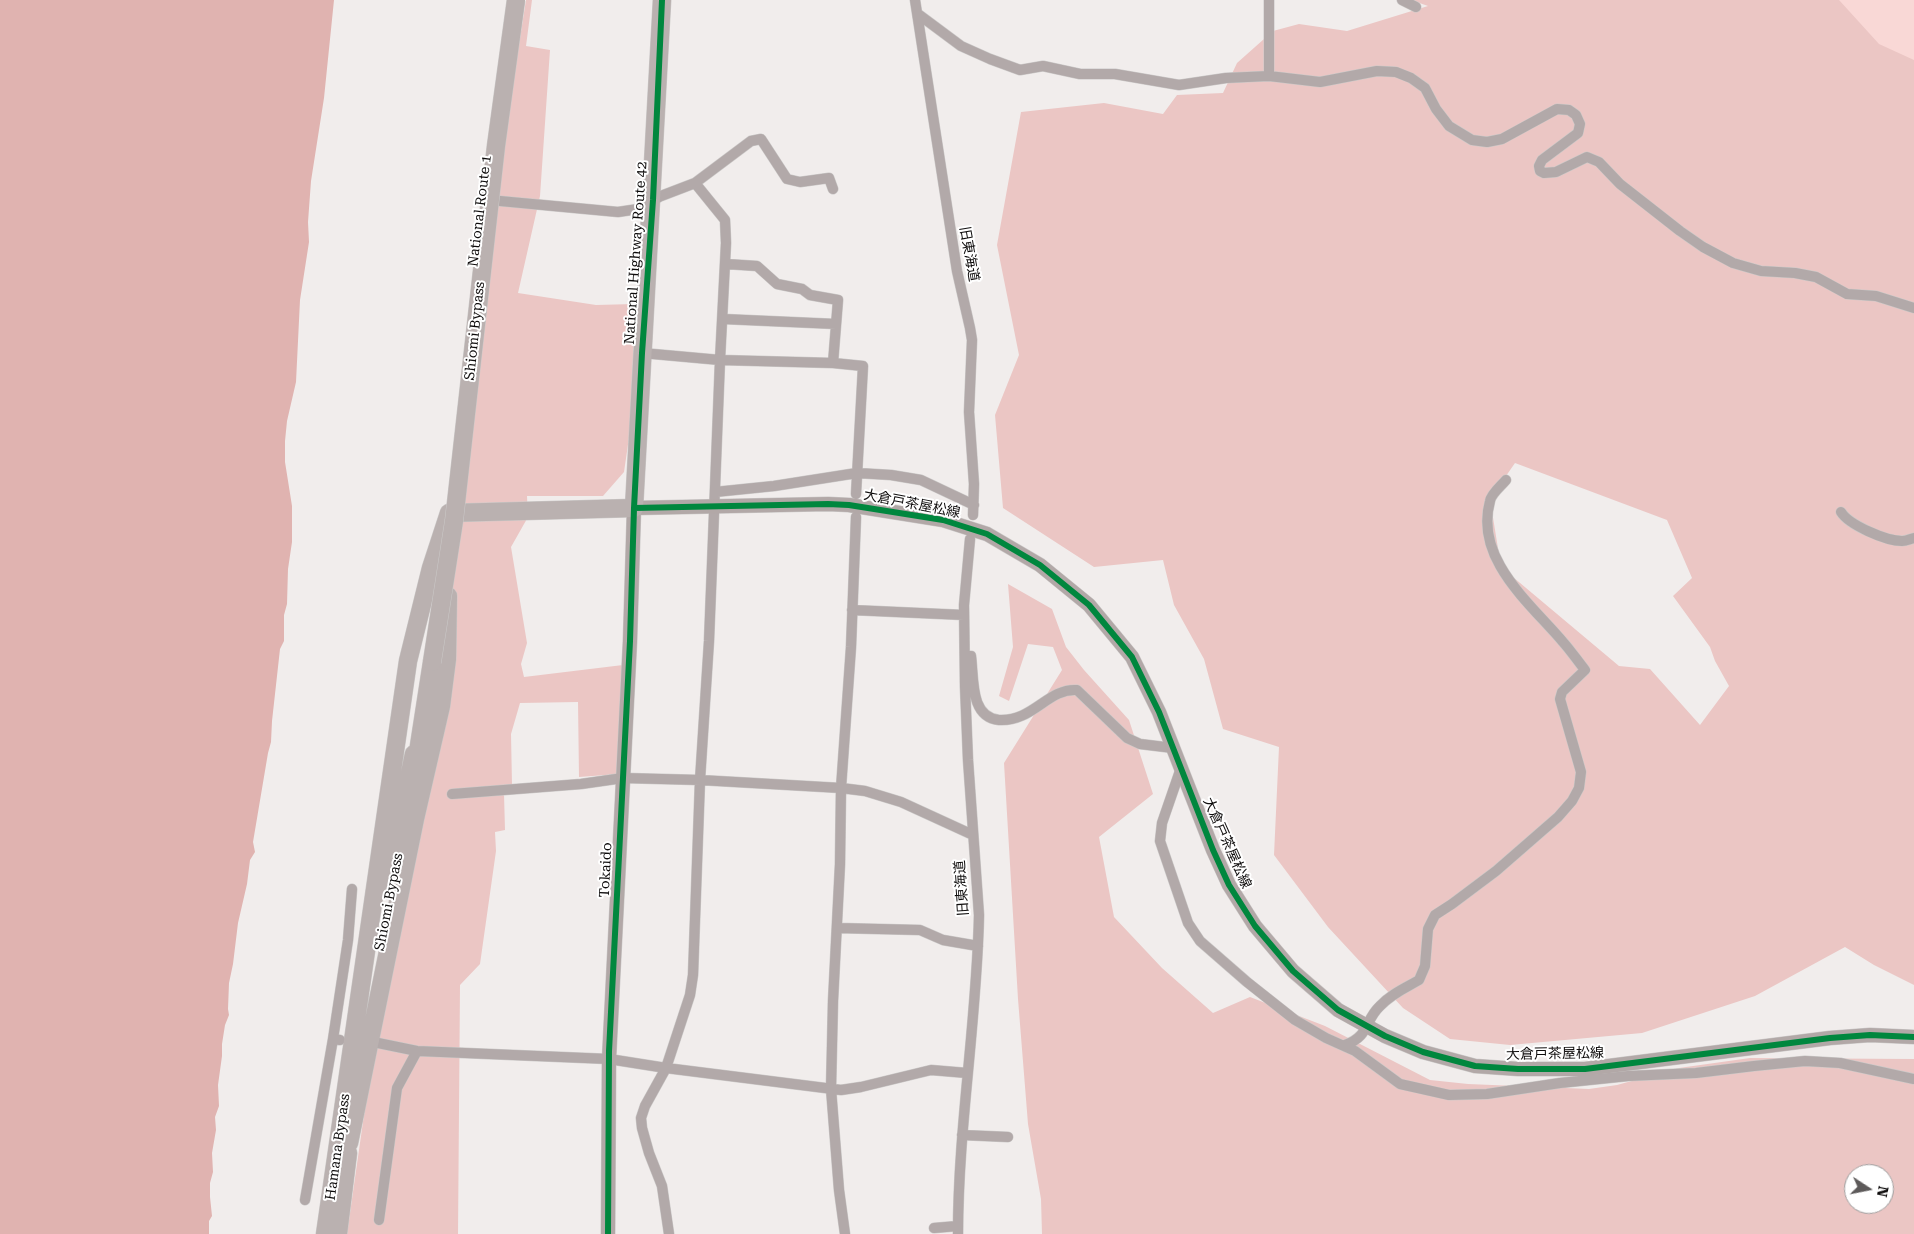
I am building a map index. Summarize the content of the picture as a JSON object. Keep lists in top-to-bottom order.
{
  "streets": {
    "highway": [
      "National Route 1",
      "National Highway Route 42",
      "Shiomi Bypass",
      "Hamana Bypass"
    ],
    "street": ["旧東海道", "大倉戸茶屋松線", "Tokaido"]
  },
  "crossings": [
    ["National Highway Route 42", "大倉戸茶屋松線"],
    ["National Highway Route 42", "Tokaido"],
    ["Shiomi Bypass", "Hamana Bypass"],
    ["大倉戸茶屋松線", "Tokaido"]
  ],
  "north": "right"
}
